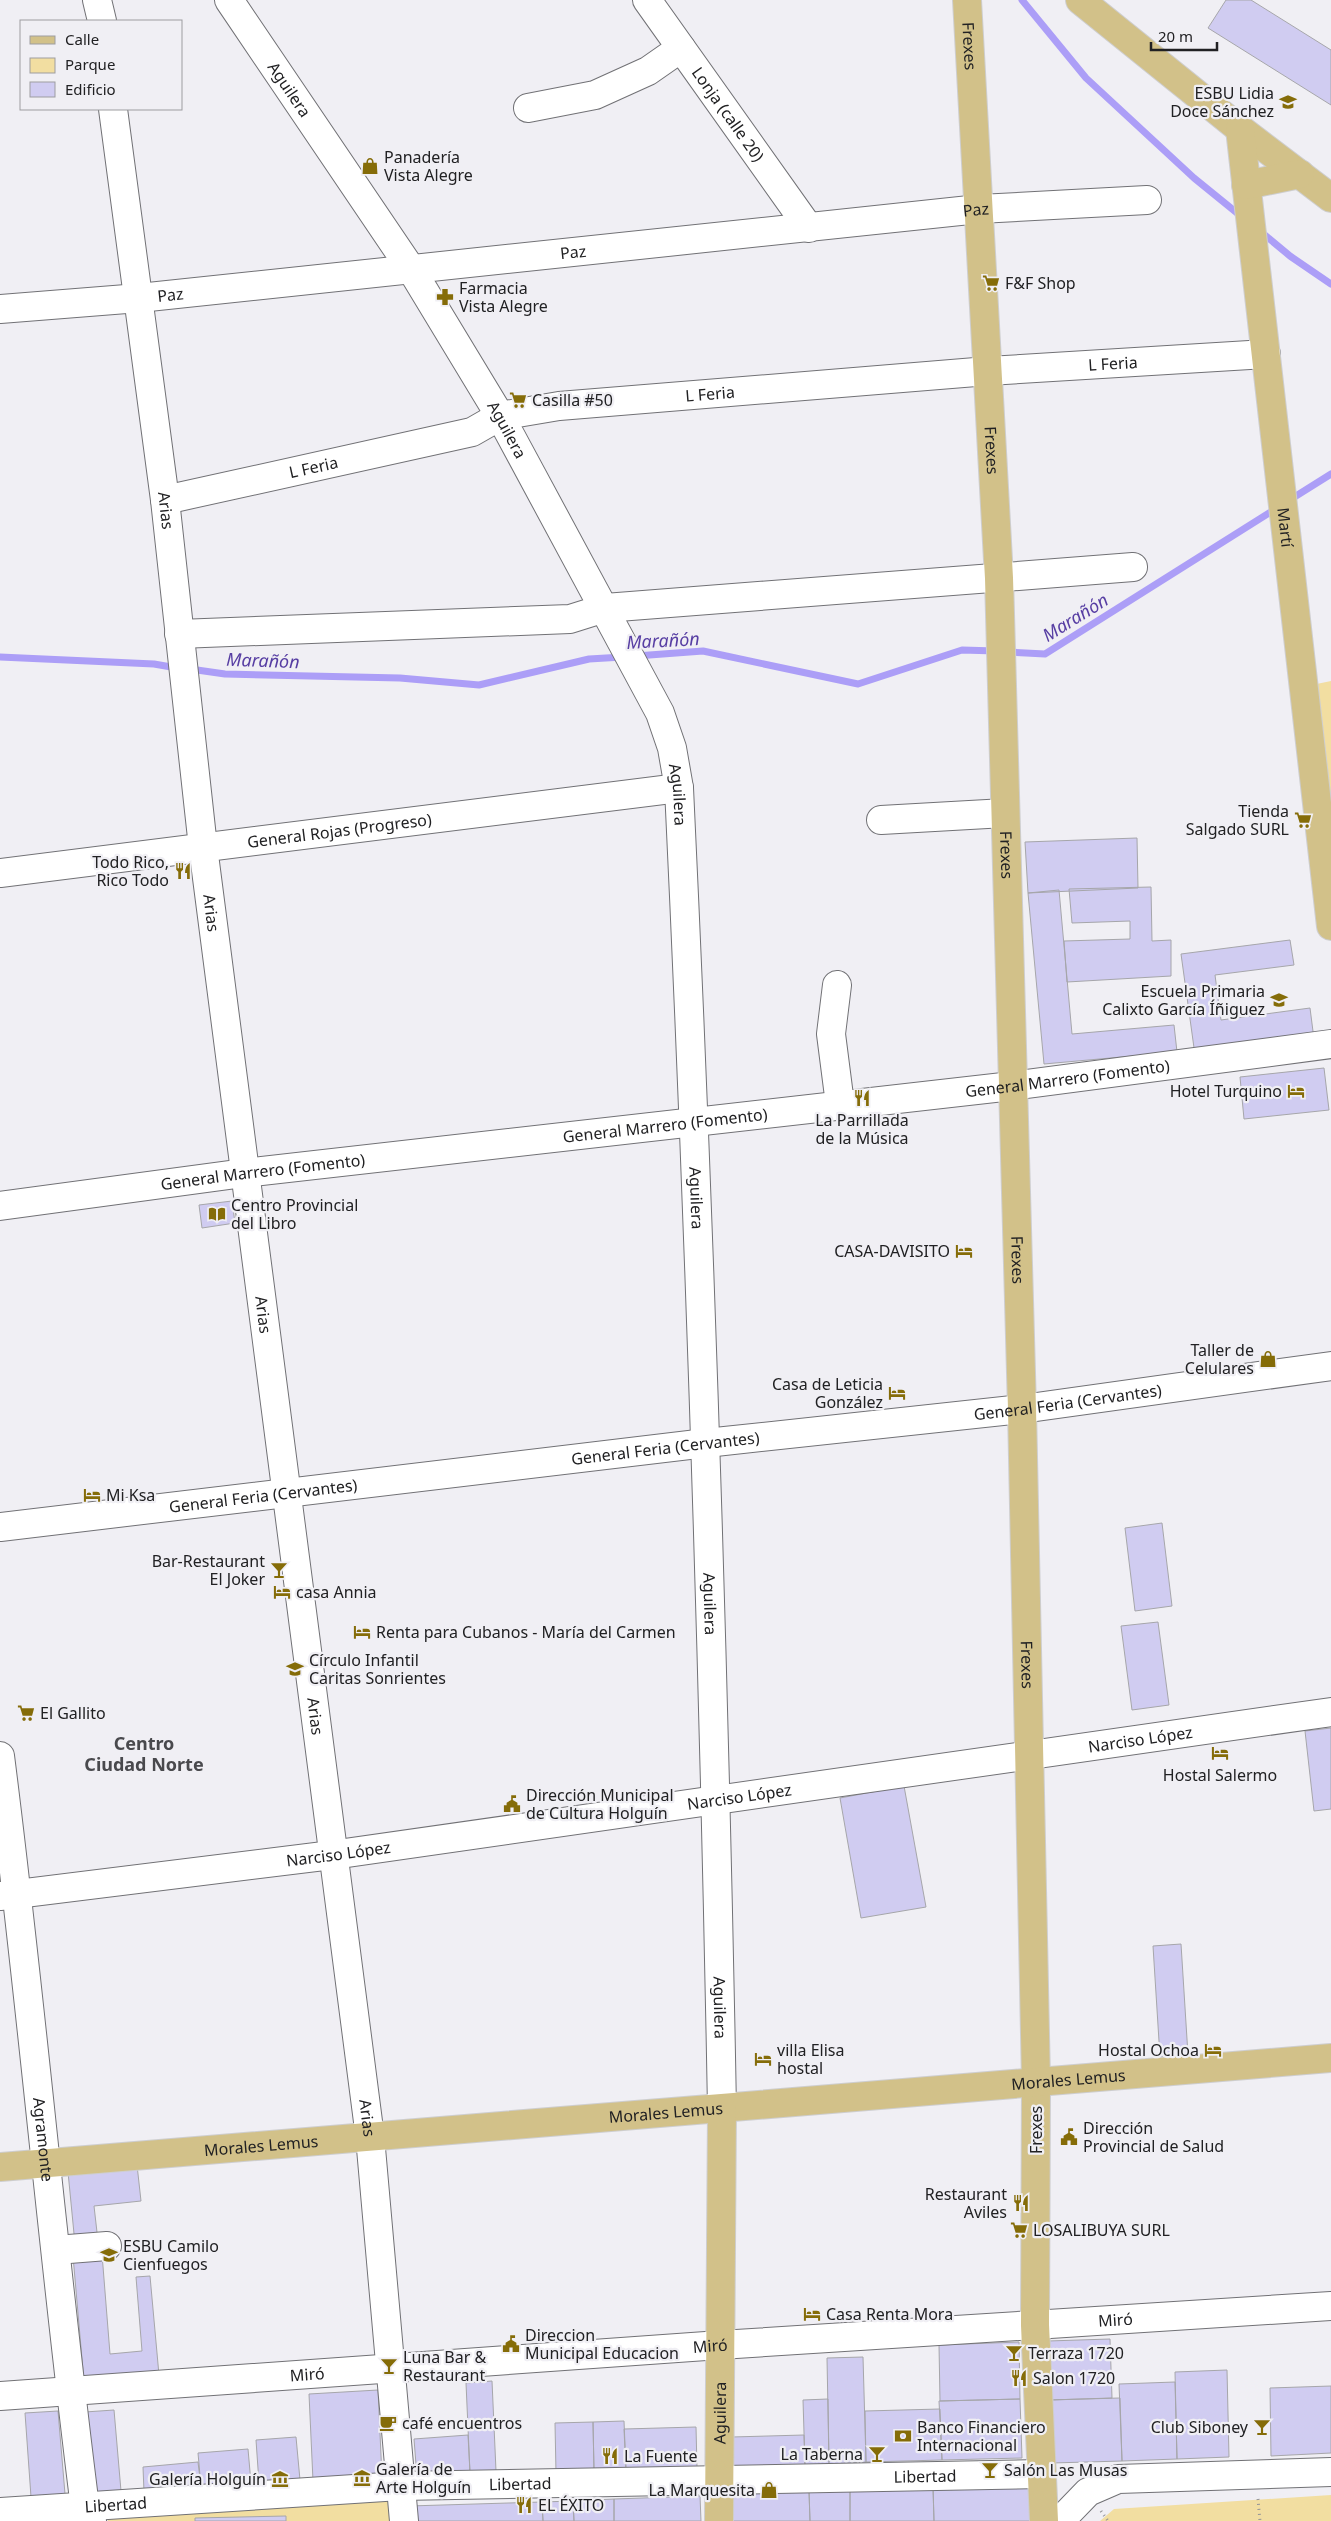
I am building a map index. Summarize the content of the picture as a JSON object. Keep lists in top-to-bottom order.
{
  "streets": {
    "main road": [
      "Frexes",
      "Aguilera",
      "Martí",
      "Morales Lemus"
    ],
    "street": [
      "Lonja (calle 20)",
      "Paz",
      "L Feria",
      "Arias",
      "General Rojas (Progreso)",
      "General Marrero (Fomento)",
      "General Feria (Cervantes)",
      "Narciso López",
      "Agramonte",
      "Miró",
      "Libertad"
    ]
  },
  "crossings": [
    ["Frexes", "Paz"],
    ["Frexes", "L Feria"],
    ["Frexes", "General Marrero (Fomento)"],
    ["Frexes", "General Feria (Cervantes)"],
    ["Frexes", "Narciso López"],
    ["Frexes", "Morales Lemus"],
    ["Frexes", "Miró"],
    ["Frexes", "Libertad"],
    ["Aguilera", "Paz"],
    ["Aguilera", "L Feria"],
    ["Aguilera", "General Rojas (Progreso)"],
    ["Aguilera", "General Marrero (Fomento)"],
    ["Aguilera", "General Feria (Cervantes)"],
    ["Aguilera", "Narciso López"],
    ["Aguilera", "Morales Lemus"],
    ["Aguilera", "Miró"],
    ["Aguilera", "Libertad"],
    ["Lonja (calle 20)", "Paz"],
    ["Paz", "Arias"],
    ["L Feria", "Arias"],
    ["L Feria", "Martí"],
    ["Arias", "General Rojas (Progreso)"],
    ["Arias", "General Marrero (Fomento)"],
    ["Arias", "General Feria (Cervantes)"],
    ["Arias", "Narciso López"],
    ["Arias", "Morales Lemus"],
    ["Arias", "Miró"],
    ["Arias", "Libertad"],
    ["Narciso López", "Agramonte"],
    ["Morales Lemus", "Agramonte"],
    ["Agramonte", "Miró"],
    ["Agramonte", "Libertad"]
  ],
  "districts": ["Centro Ciudad Norte"],
  "water": ["Marañón"],
  "places": {
    "school or university": [
      "ESBU Lidia Doce Sánchez",
      "Escuela Primaria Calixto García Íñiguez",
      "Círculo Infantil Caritas Sonrientes",
      "ESBU Camilo Cienfuegos"
    ],
    "shop": ["Panadería Vista Alegre", "Taller de Celulares", "La Marquesita"],
    "supermarket": [
      "F&F Shop",
      "Casilla #50",
      "Tienda Salgado SURL",
      "El Gallito",
      "LOSALIBUYA SURL"
    ],
    "pharmacy": ["Farmacia Vista Alegre"],
    "restaurant": [
      "Todo Rico, Rico Todo",
      "La Parrillada de la Música",
      "Restaurant Aviles",
      "Salon 1720",
      "La Fuente",
      "EL ÉXITO"
    ],
    "hotel": [
      "Hotel Turquino",
      "CASA-DAVISITO",
      "Casa de Leticia González",
      "Mi Ksa",
      "casa Annia",
      "Renta para Cubanos - María del Carmen",
      "Hostal Salermo",
      "Hostal Ochoa",
      "villa Elisa hostal",
      "Casa Renta Mora"
    ],
    "library": ["Centro Provincial del Libro"],
    "bar": [
      "Bar-Restaurant El Joker",
      "Terraza 1720",
      "Luna Bar & Restaurant",
      "Club Siboney",
      "La Taberna",
      "Salón Las Musas"
    ],
    "public building": ["Dirección Municipal de Cultura Holguín", "Dirección Provincial de Salud", "Direccion Municipal Educacion"],
    "cafe": ["café encuentros"],
    "bank": ["Banco Financiero Internacional"],
    "museum": ["Galería de Arte Holguín", "Galería Holguín"]
  },
  "legend": ["Calle", "Parque", "Edificio"],
  "scale_bar": "20 m"
}
